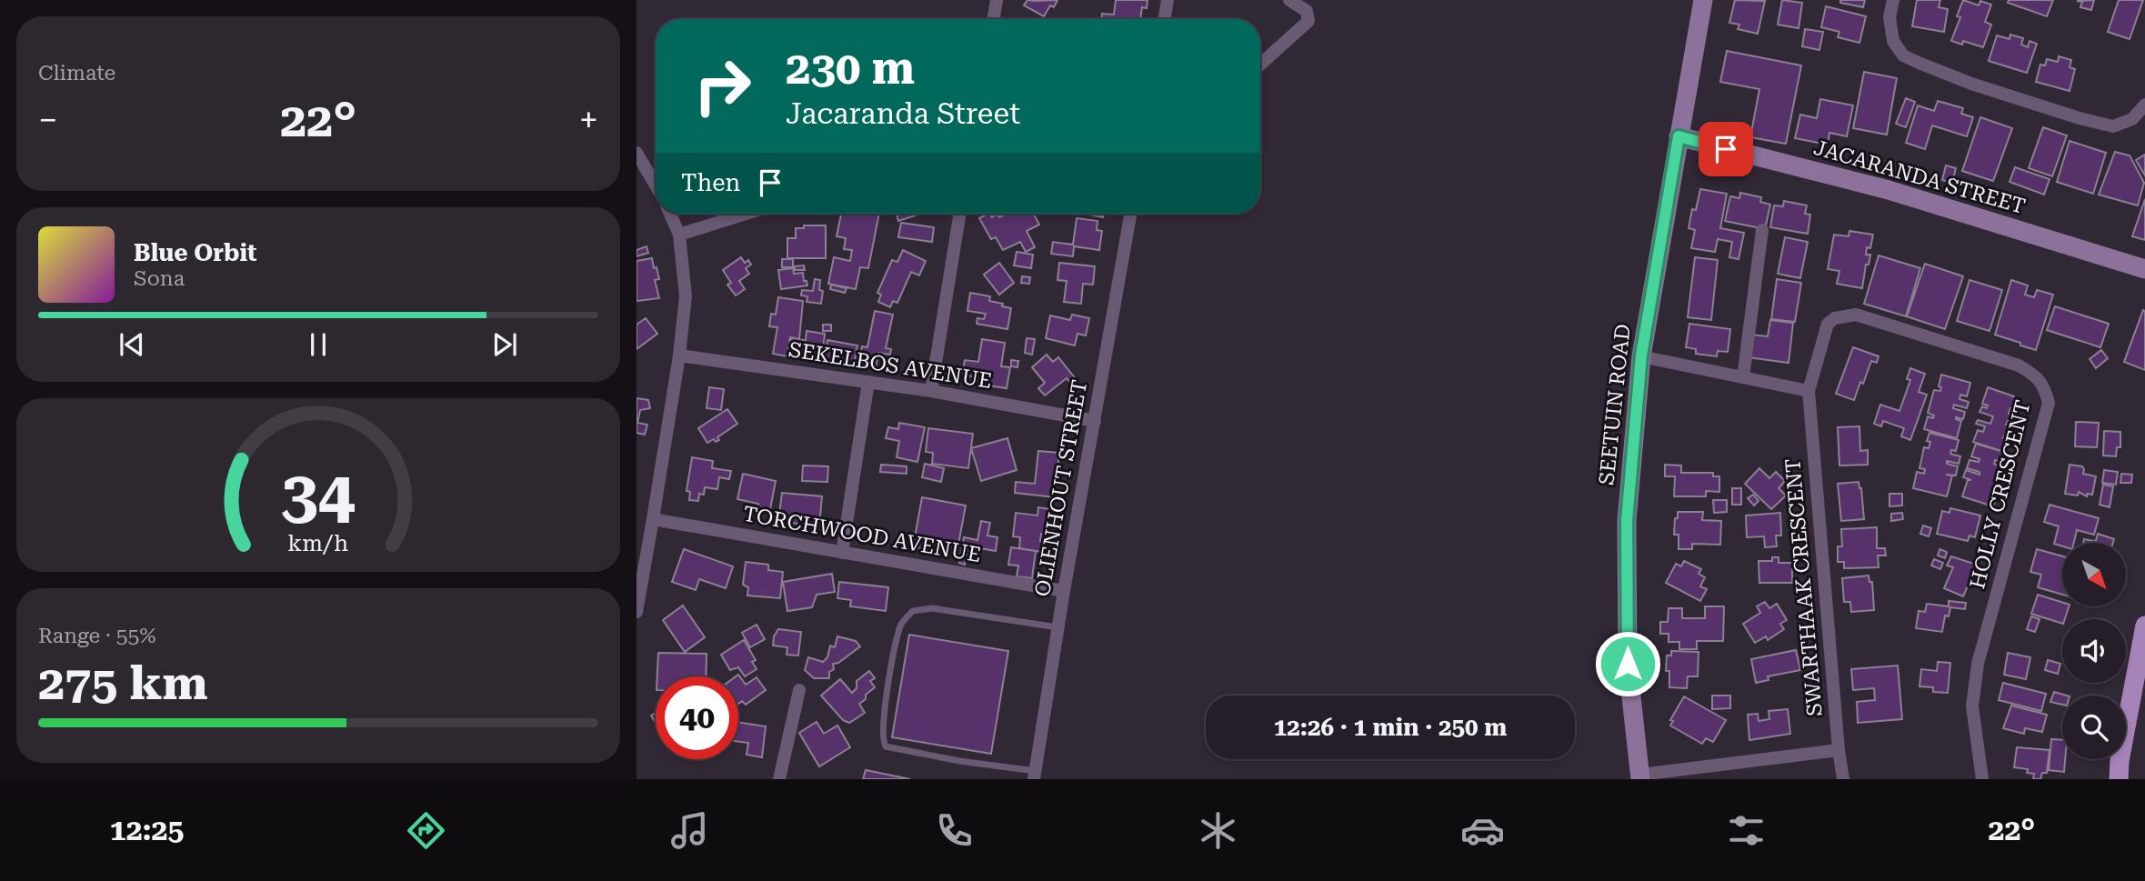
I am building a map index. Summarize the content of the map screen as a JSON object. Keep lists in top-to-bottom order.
{
  "streets": {
    "street": [
      "JACARANDA STREET",
      "SEKELBOS AVENUE",
      "SEETUIN ROAD",
      "OLIENHOUT STREET",
      "HOLLY CRESCENT",
      "TORCHWOOD AVENUE",
      "SWARTHAAK CRESCENT"
    ]
  },
  "crossings": [
    ["JACARANDA STREET", "SEETUIN ROAD"],
    ["SEKELBOS AVENUE", "OLIENHOUT STREET"],
    ["OLIENHOUT STREET", "TORCHWOOD AVENUE"],
    ["HOLLY CRESCENT", "SWARTHAAK CRESCENT"]
  ],
  "north": "bottom right",
  "page": {
    "tile": [
      "Climate",
      ["Range · 55%", "275 km"]
    ],
    "turn": ["230 m", "Jacaranda Street"],
    "heat": ["−", "22°", "+"],
    "then": "Then",
    "song": ["Blue Orbit", "Sona"],
    "limit": "40",
    "trip": "12:26 · 1 min · 250 m",
    "tabs": ["12:25", "22°"],
    "gauge": ["34", "km/h"]
  }
}
